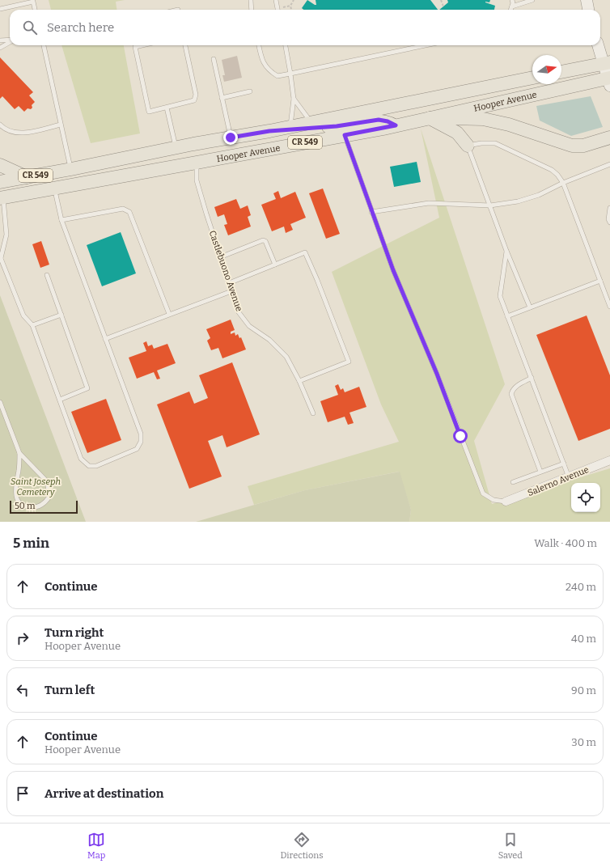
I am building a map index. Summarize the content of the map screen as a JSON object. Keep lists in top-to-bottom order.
{
  "streets": {
    "main road": ["Hooper Avenue", "CR 549"],
    "street": ["Salerno Avenue"],
    "lane": ["Castlebuono Avenue"]
  },
  "crossings": [
    ["Hooper Avenue", "Castlebuono Avenue"]
  ],
  "parks": ["Saint Joseph Cemetery"],
  "scale_bar": "50 m",
  "north": "right",
  "page": {
    "search": "Search here",
    "scale": "50 m",
    "heading": ["5 min", "Walk · 400 m"],
    "list": [
      ["Continue", "240 m"],
      ["Turn right", "Hooper Avenue", "40 m"],
      ["Turn left", "90 m"],
      ["Continue", "Hooper Avenue", "30 m"],
      "Arrive at destination"
    ],
    "nav": ["Map", "Directions", "Saved"]
  }
}
